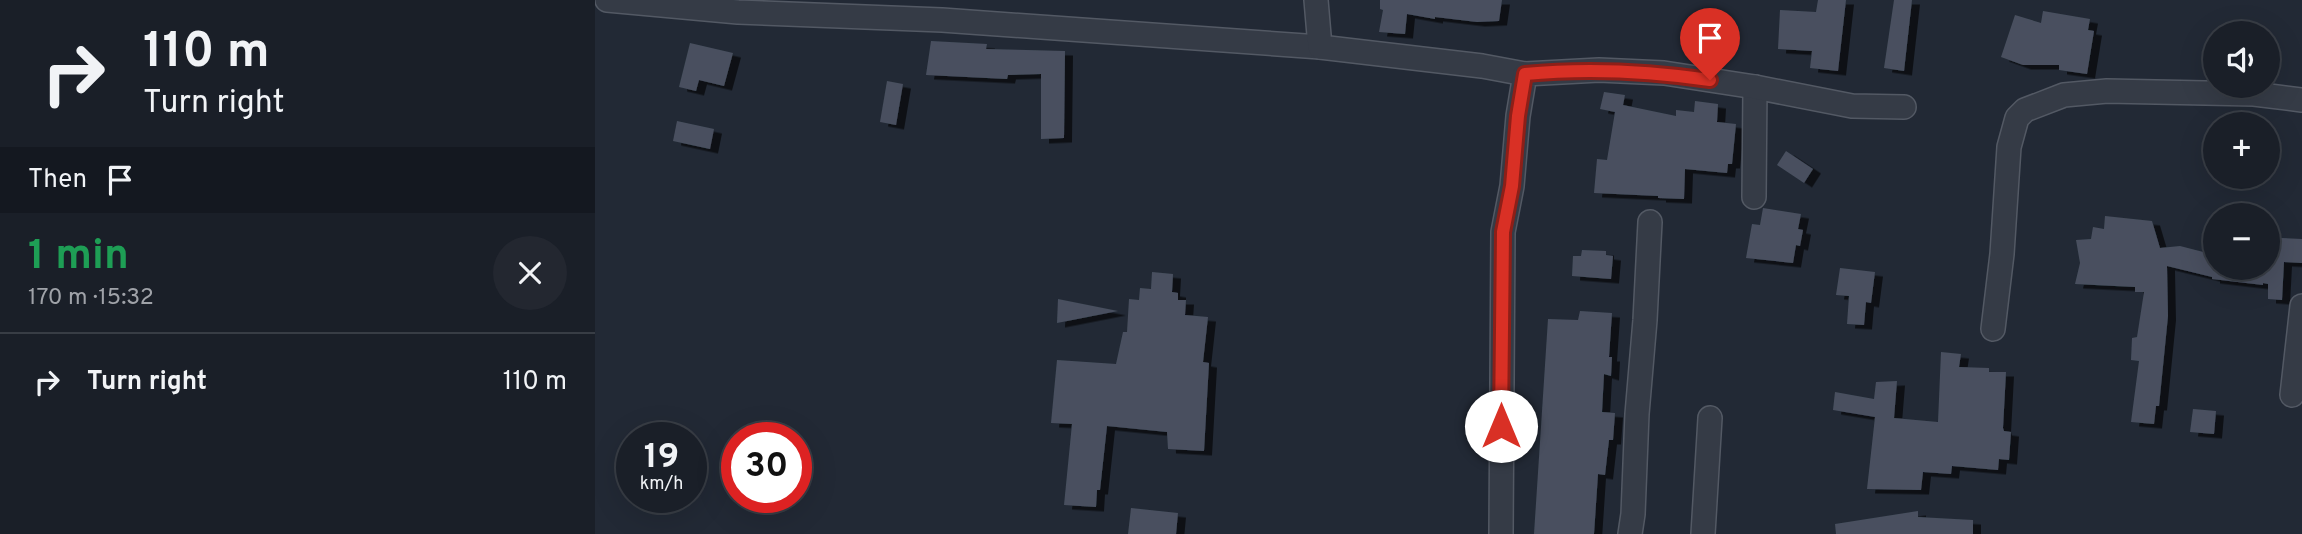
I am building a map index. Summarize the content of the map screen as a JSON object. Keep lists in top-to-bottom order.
{
  "page": {
    "turn": ["110 m", "Turn right"],
    "map_buttons": ["+", "−"],
    "then": "Then",
    "heading": ["1 min", "170 m · 15:32"],
    "list": [
      {
        "name": "Turn right",
        "value": "110 m"
      }
    ],
    "speed": "19 km/h",
    "limit": "30"
  }
}
